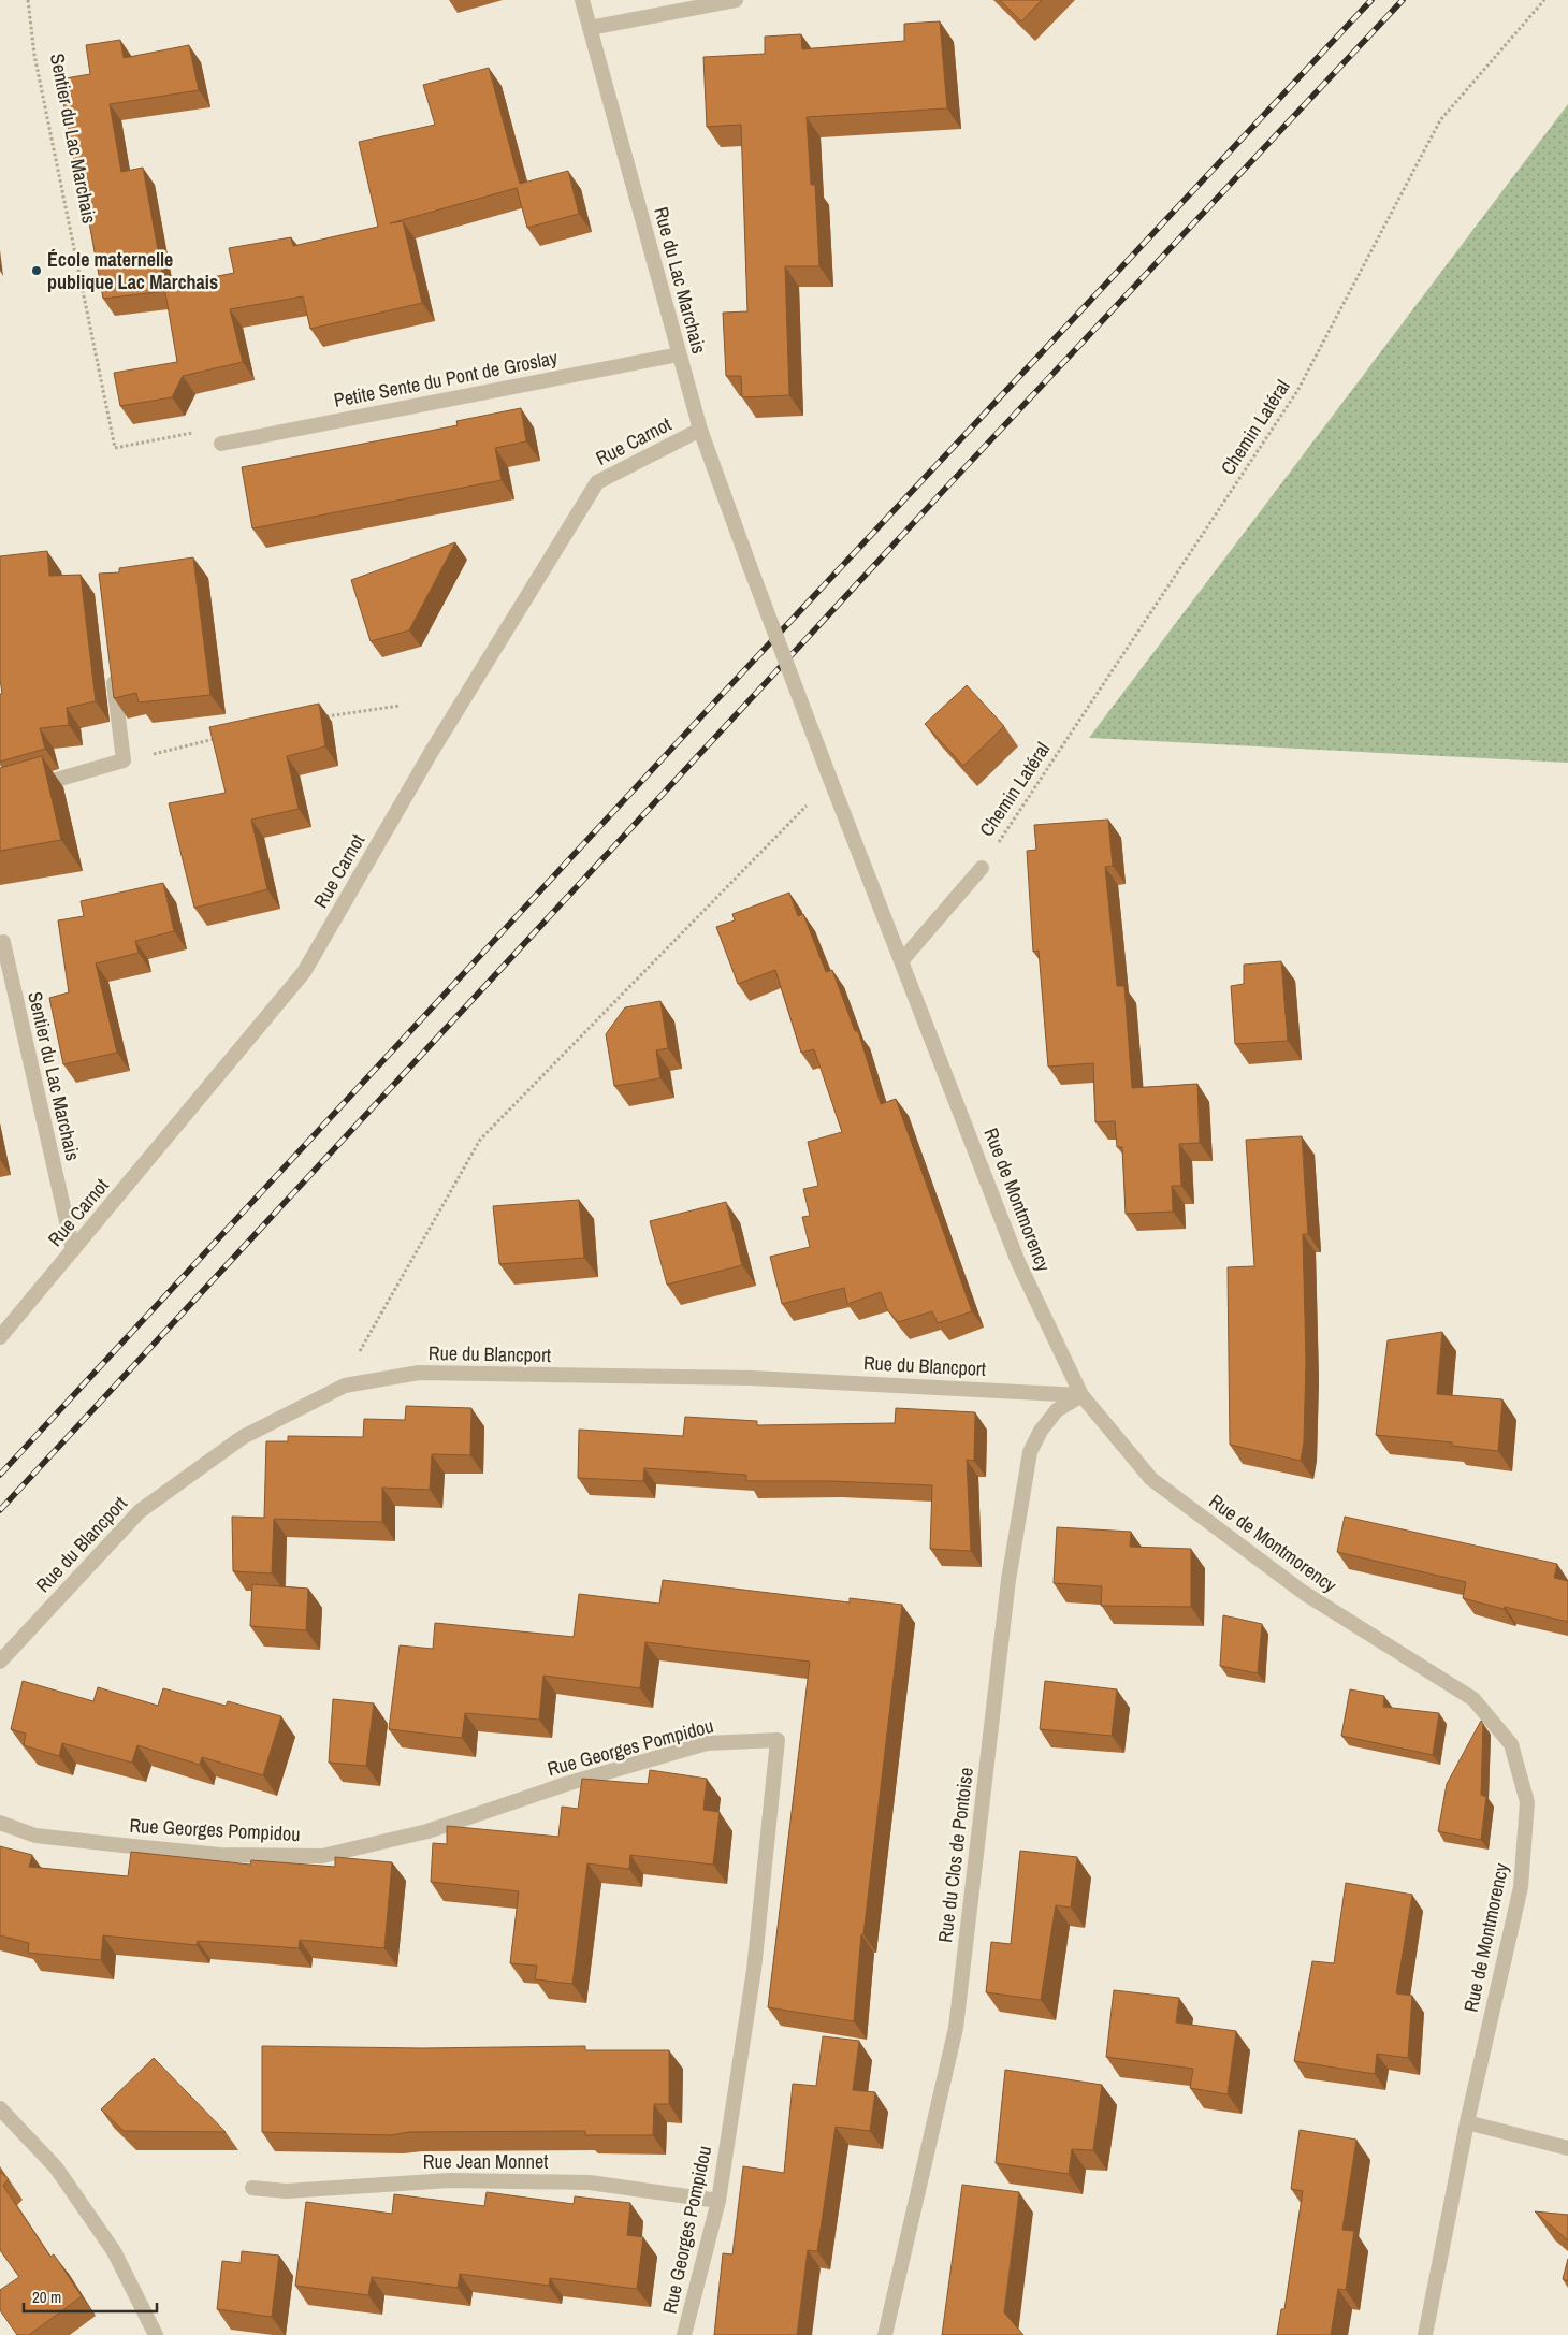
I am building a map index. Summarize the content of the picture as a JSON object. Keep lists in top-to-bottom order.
{
  "streets": {
    "street": [
      "Sentier du Lac Marchais",
      "Rue du Lac Marchais",
      "Petite Sente du Pont de Groslay",
      "Rue Carnot",
      "Rue de Montmorency",
      "Rue du Blancport",
      "Rue Georges Pompidou",
      "Rue du Clos de Pontoise",
      "Rue Jean Monnet"
    ],
    "path": ["Chemin Latéral"]
  },
  "crossings": [
    ["Sentier du Lac Marchais", "Petite Sente du Pont de Groslay"],
    ["Sentier du Lac Marchais", "Rue Carnot"],
    ["Rue du Lac Marchais", "Petite Sente du Pont de Groslay"],
    ["Rue du Lac Marchais", "Rue Carnot"],
    ["Rue du Lac Marchais", "Rue de Montmorency"],
    ["Rue de Montmorency", "Rue du Blancport"],
    ["Rue de Montmorency", "Rue du Clos de Pontoise"],
    ["Rue du Blancport", "Rue du Clos de Pontoise"],
    ["Rue Georges Pompidou", "Rue Jean Monnet"]
  ],
  "places": ["École maternelle publique Lac Marchais"],
  "scale_bar": "20 m"
}
